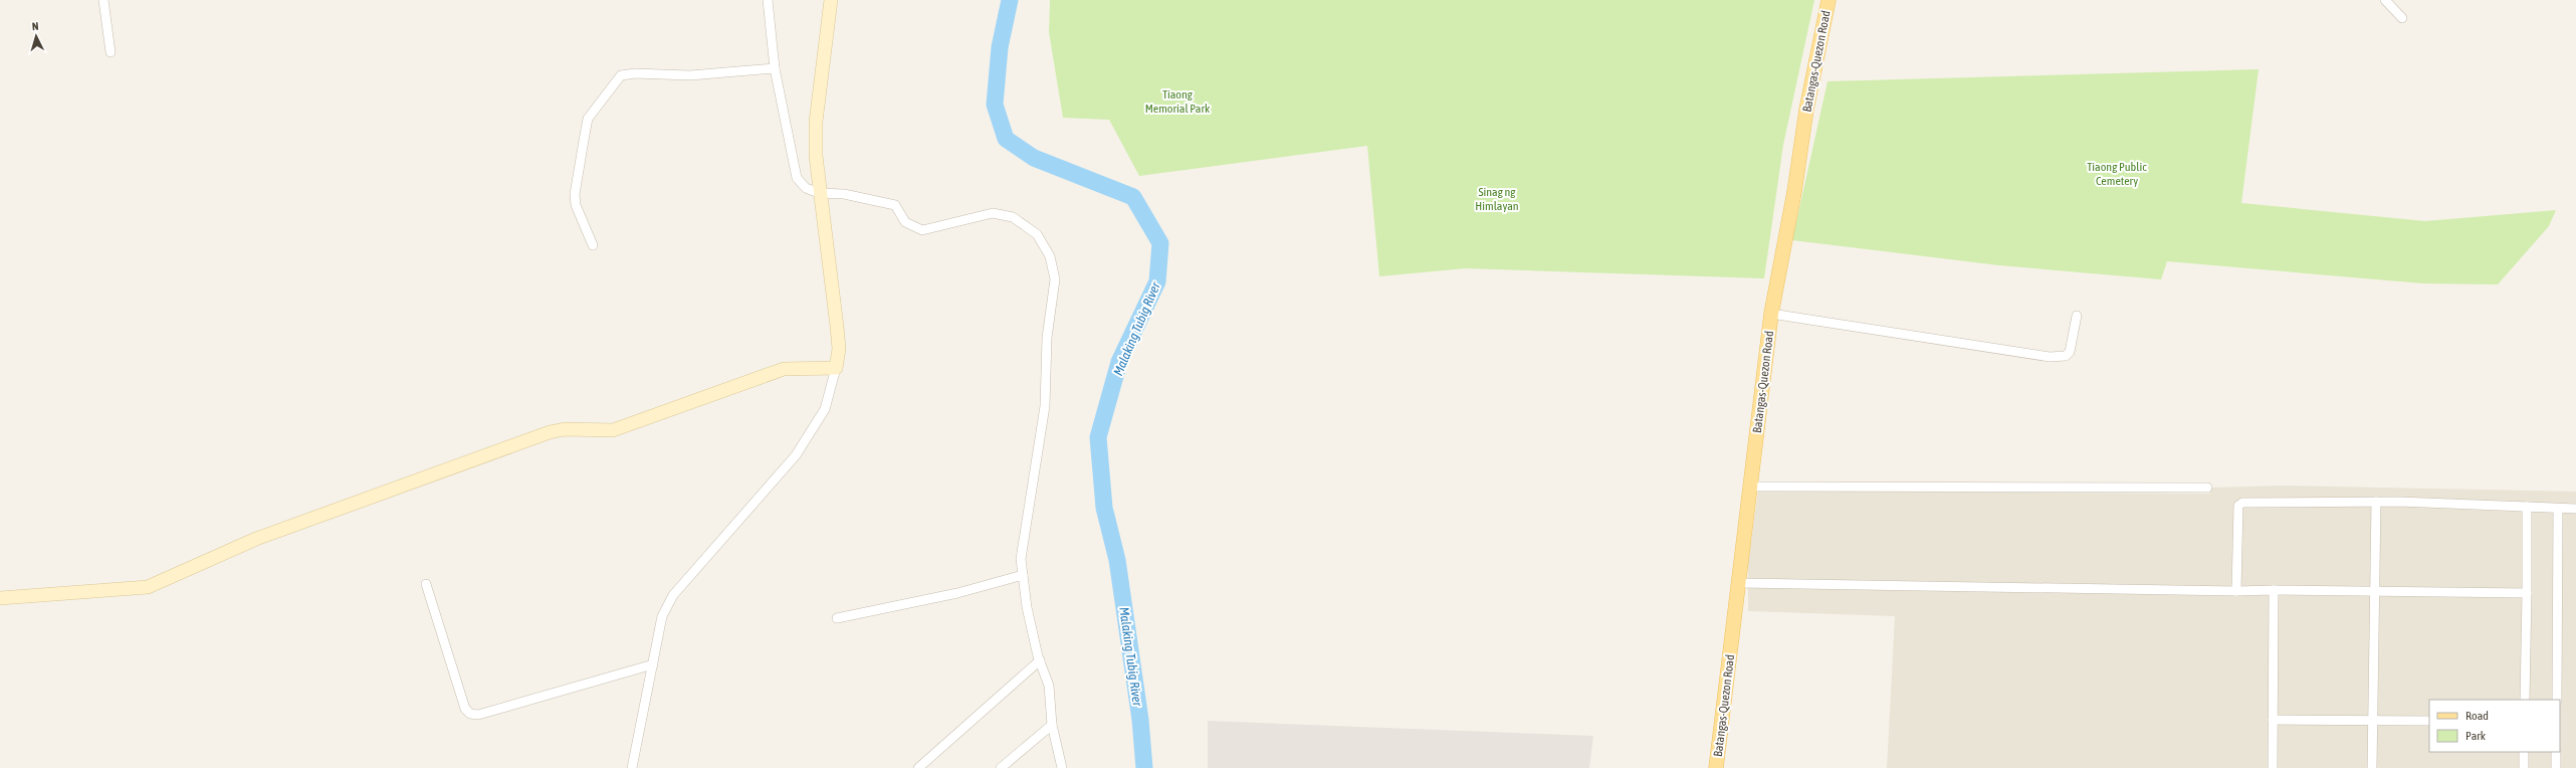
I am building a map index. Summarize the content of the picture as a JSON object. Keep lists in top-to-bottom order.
{
  "streets": {
    "main road": ["Batangas-Quezon Road"]
  },
  "water": ["Malaking Tubig River"],
  "parks": ["Tiaong Memorial Park", "Tiaong Public Cemetery", "Sinag ng Himlayan"],
  "legend": ["Road", "Park"],
  "north": "top"
}
